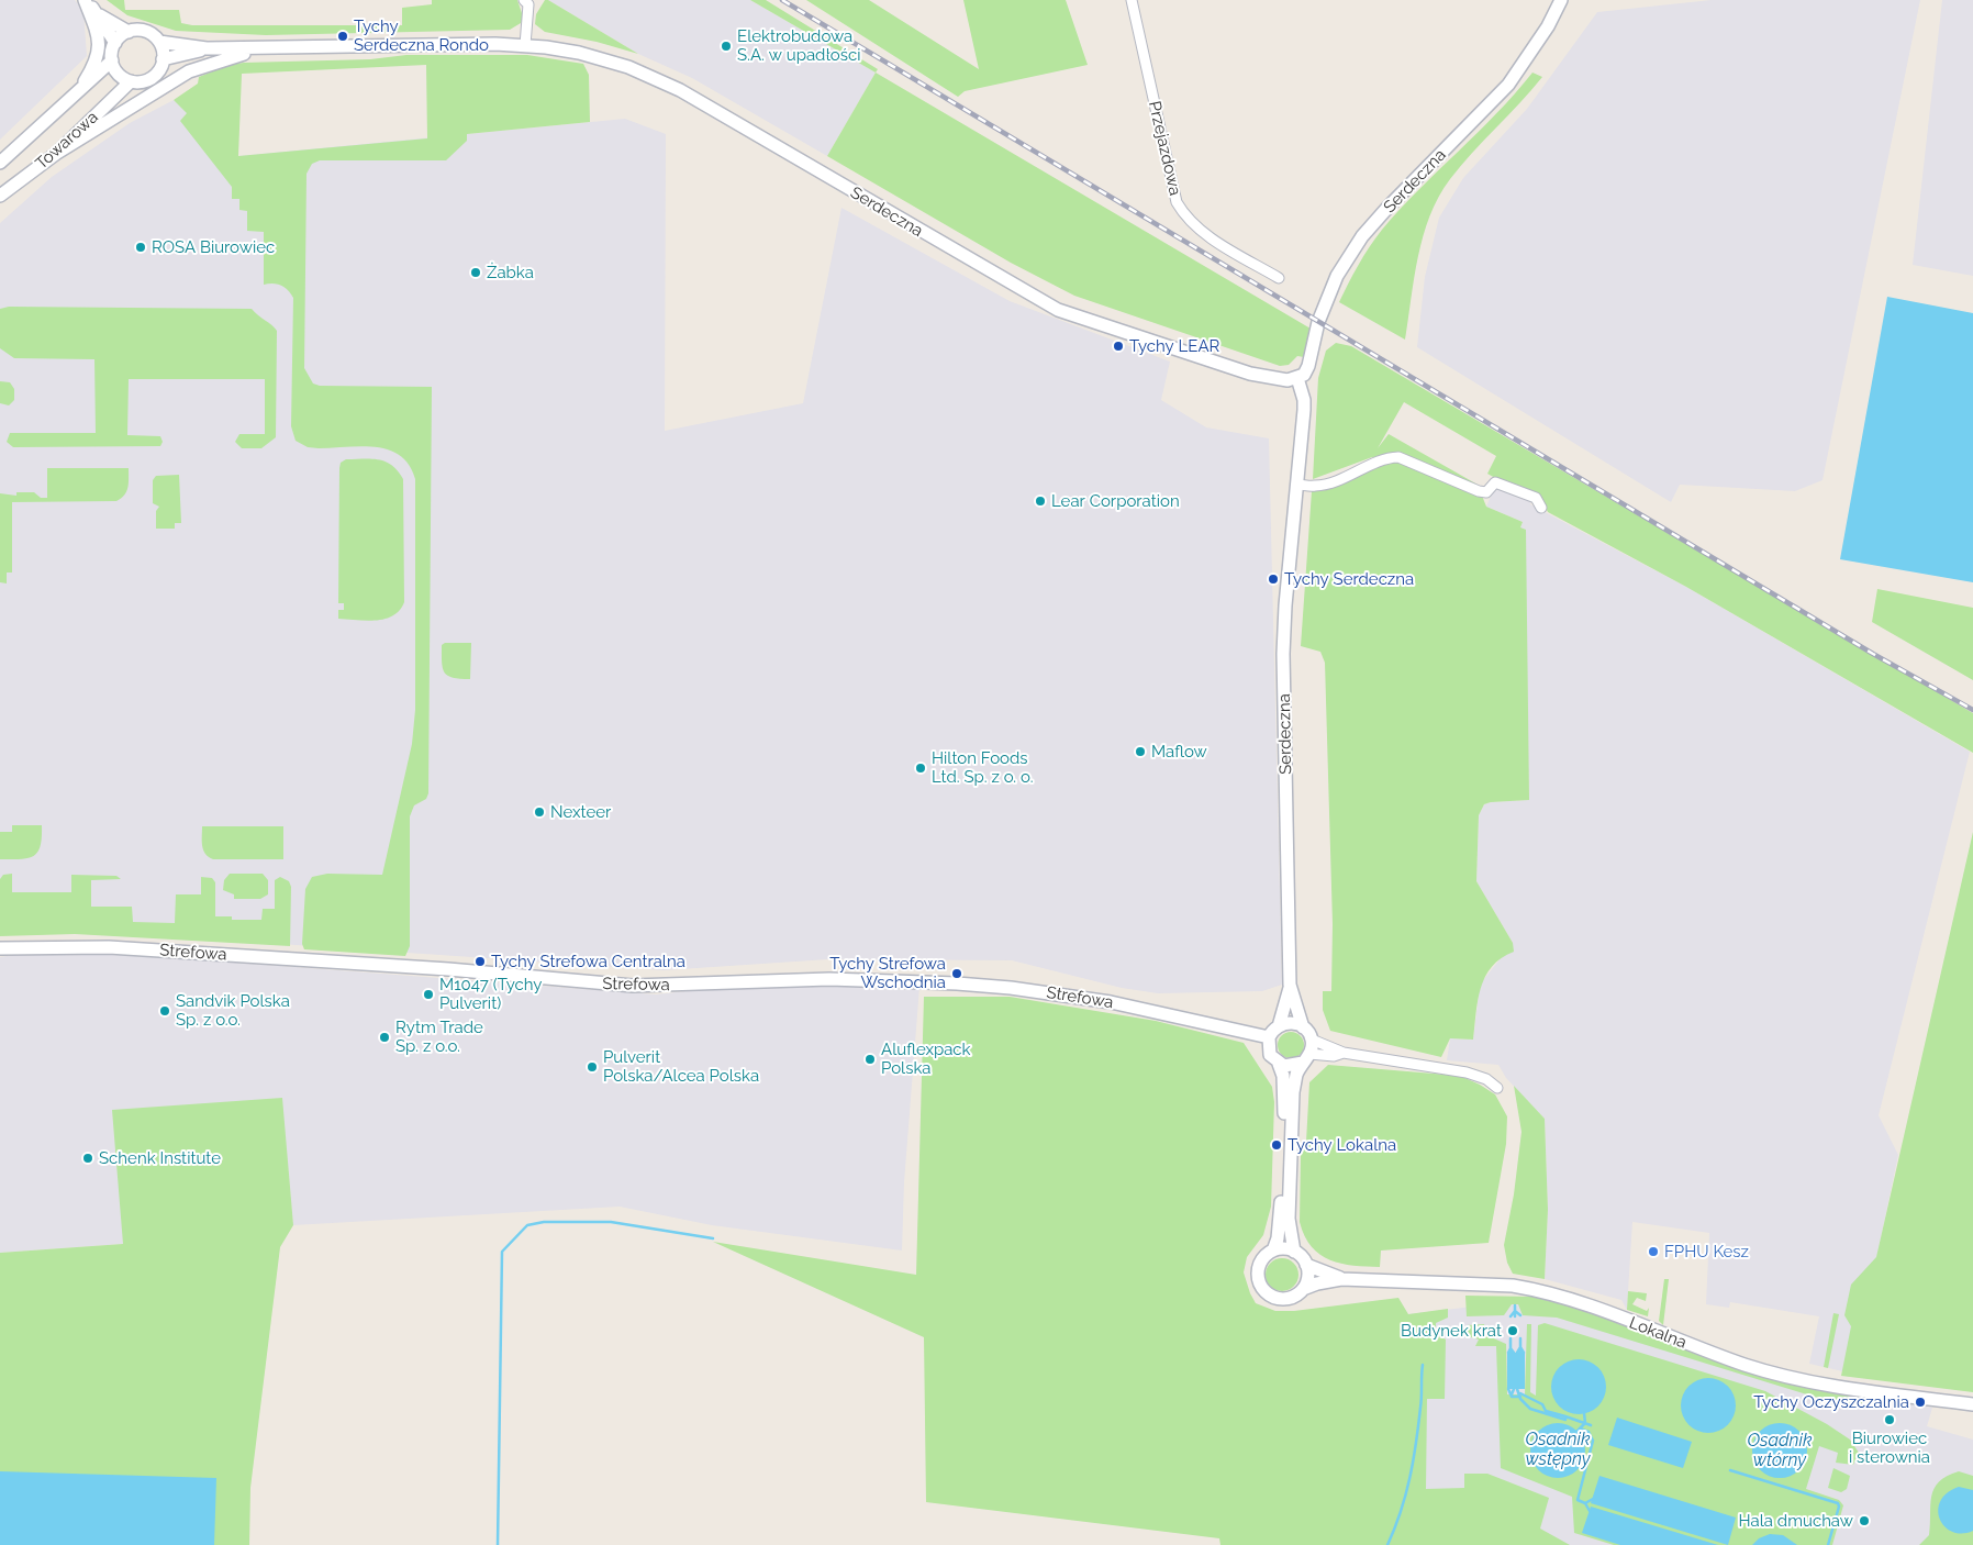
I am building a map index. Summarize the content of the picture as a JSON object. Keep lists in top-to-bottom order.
{
  "streets": {
    "street": [
      "Towarowa",
      "Przejazdowa",
      "Serdeczna",
      "Strefowa",
      "Lokalna"
    ]
  },
  "crossings": [
    ["Serdeczna", "Strefowa"]
  ],
  "water": ["Osadnik wstępny", "Osadnik wtórny"],
  "places": [
    "Tychy Serdeczna Rondo",
    "Elektrobudowa S.A. w upadłości",
    "ROSA Biurowiec",
    "Żabka",
    "Tychy LEAR",
    "Lear Corporation",
    "Tychy Serdeczna",
    "Maflow",
    "Hilton Foods Ltd. Sp. z o. o.",
    "Nexteer",
    "Tychy Strefowa Centralna",
    "Tychy Strefowa Wschodnia",
    "M1047 (Tychy Pulverit)",
    "Sandvik Polska Sp. z o.o.",
    "Rytm Trade Sp. z o.o.",
    "Aluflexpack Polska",
    "Pulverit Polska/Alcea Polska",
    "Tychy Lokalna",
    "Schenk Institute",
    "FPHU Kesz",
    "Budynek krat",
    "Tychy Oczyszczalnia",
    "Biurowiec i sterownia",
    "Hala dmuchaw"
  ]
}
